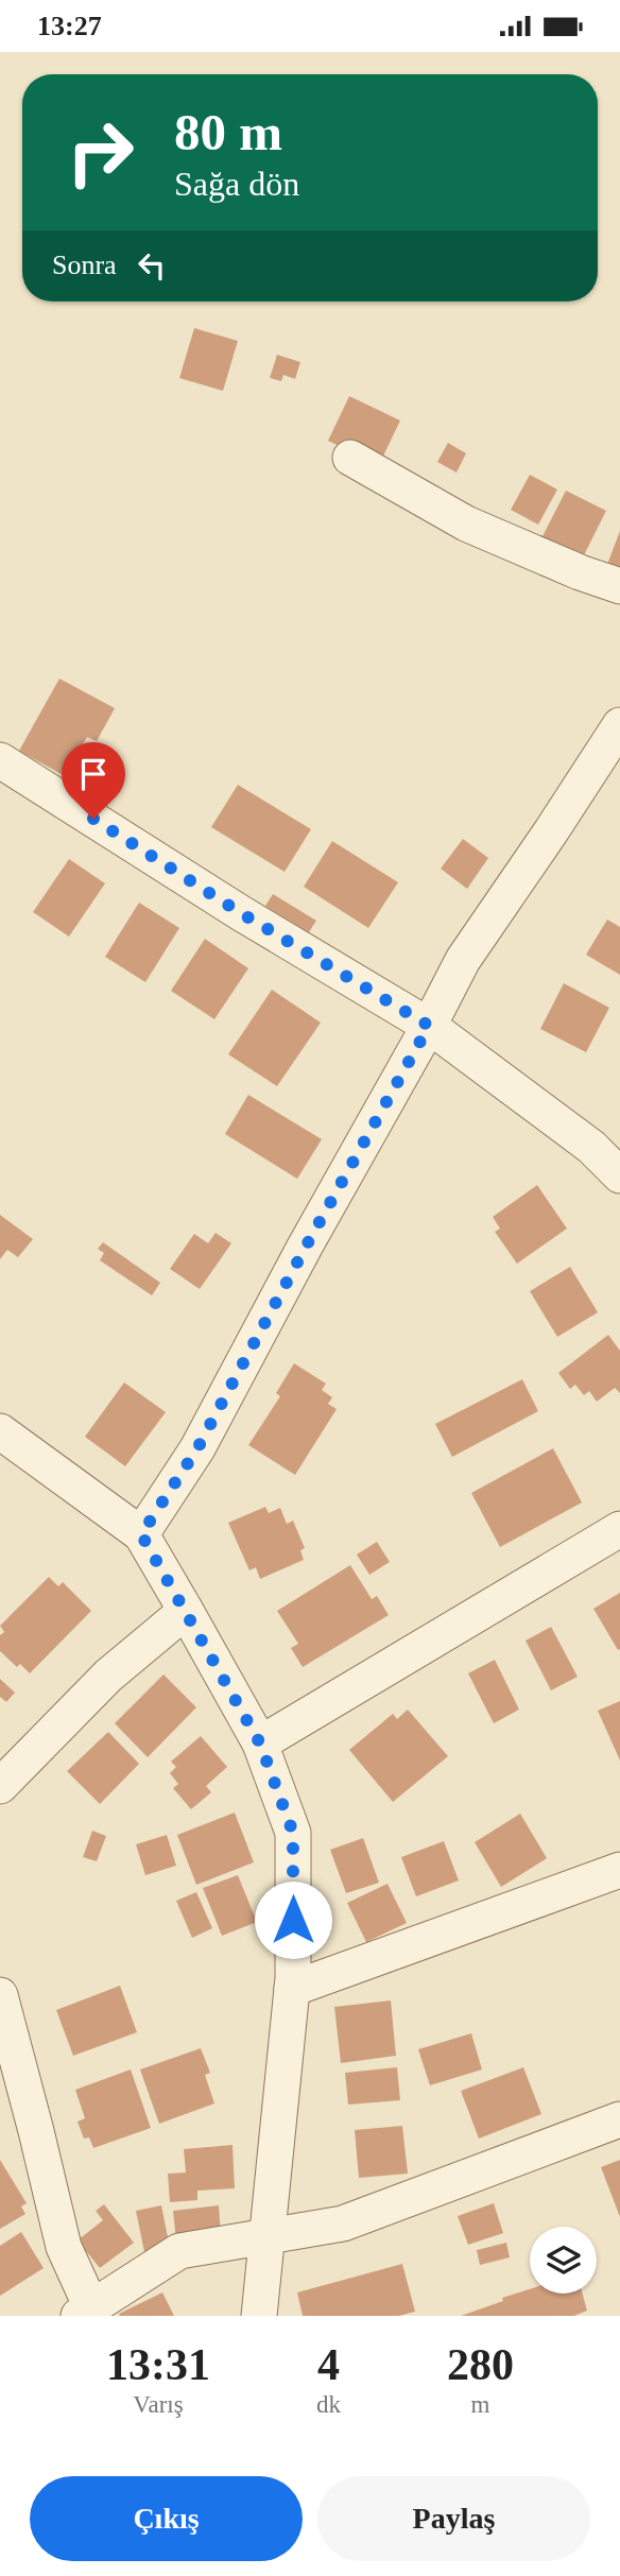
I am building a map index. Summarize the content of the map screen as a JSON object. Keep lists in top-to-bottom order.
{
  "page": {
    "status": "13:27",
    "turn": ["80 m", "Sağa dön"],
    "then": "Sonra",
    "eta": [
      "13:31",
      "Varış",
      "4",
      "dk",
      "280",
      "m"
    ],
    "buttons": ["Çıkış", "Paylaş"]
  }
}
